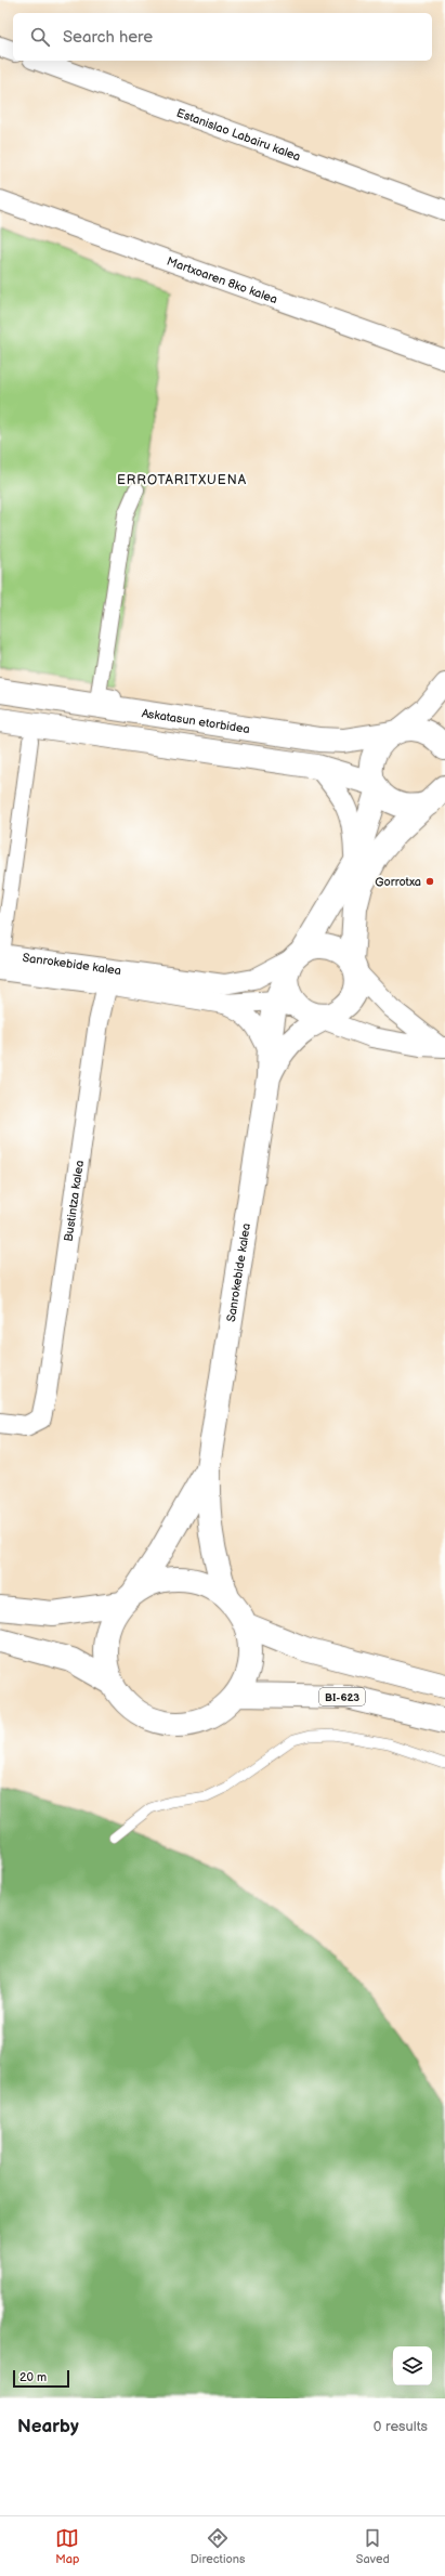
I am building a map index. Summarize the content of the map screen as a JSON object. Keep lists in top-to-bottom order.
{
  "streets": {
    "main road": ["Askatasun etorbidea", "Sanrokebide kalea", "BI-623"],
    "street": ["Estanislao Labairu kalea", "Martxoaren 8ko kalea", "Bustintza kalea"]
  },
  "crossings": [
    ["Sanrokebide kalea", "Bustintza kalea"]
  ],
  "districts": ["ERROTARITXUENA"],
  "places": ["Gorrotxa"],
  "scale_bar": "20 m",
  "page": {
    "search": "Search here",
    "scale": "20 m",
    "heading": ["Nearby", "0 results"],
    "nav": ["Map", "Directions", "Saved"]
  }
}
